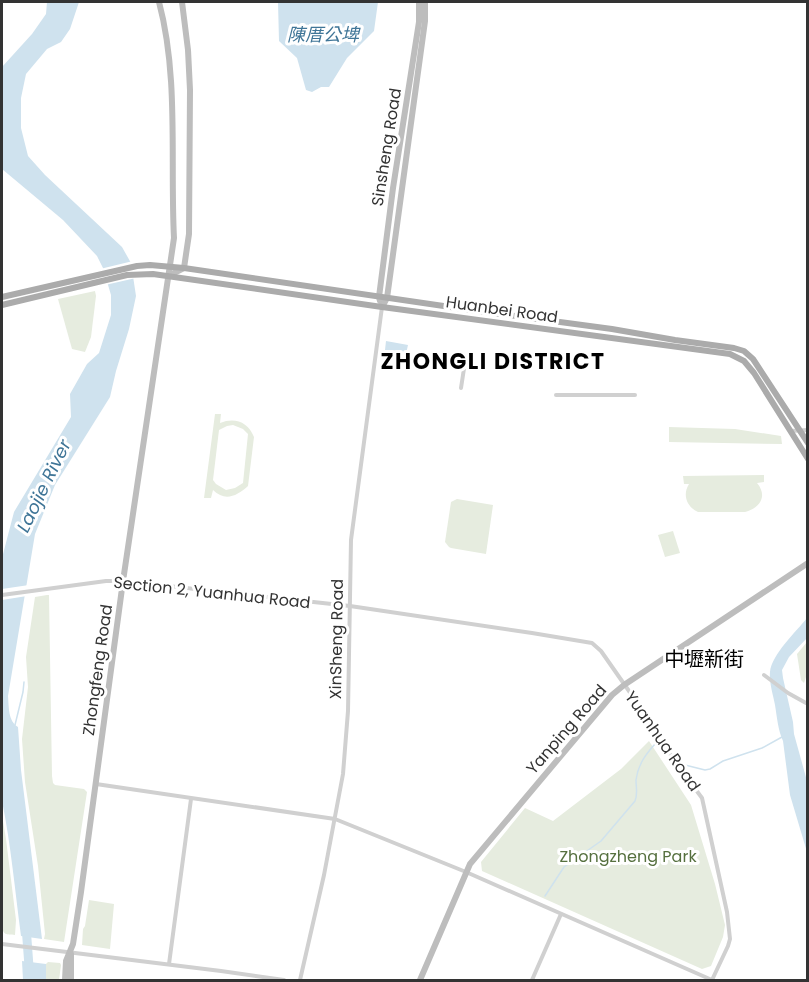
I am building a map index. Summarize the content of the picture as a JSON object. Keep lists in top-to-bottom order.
{
  "streets": {
    "main road": [
      "Sinsheng Road",
      "Huanbei Road",
      "XinSheng Road",
      "Zhongfeng Road",
      "Yanping Road"
    ],
    "street": ["Section 2, Yuanhua Road", "Yuanhua Road"]
  },
  "crossings": [
    ["Sinsheng Road", "Huanbei Road"],
    ["Sinsheng Road", "XinSheng Road"],
    ["Huanbei Road", "XinSheng Road"],
    ["Huanbei Road", "Zhongfeng Road"],
    ["Section 2, Yuanhua Road", "XinSheng Road"],
    ["Section 2, Yuanhua Road", "Zhongfeng Road"],
    ["Section 2, Yuanhua Road", "Yuanhua Road"],
    ["XinSheng Road", "Yuanhua Road"],
    ["Yanping Road", "Yuanhua Road"]
  ],
  "districts": ["ZHONGLI DISTRICT", "中壢新街"],
  "water": ["陳厝公埤", "Laojie River"],
  "parks": ["Zhongzheng Park"]
}
